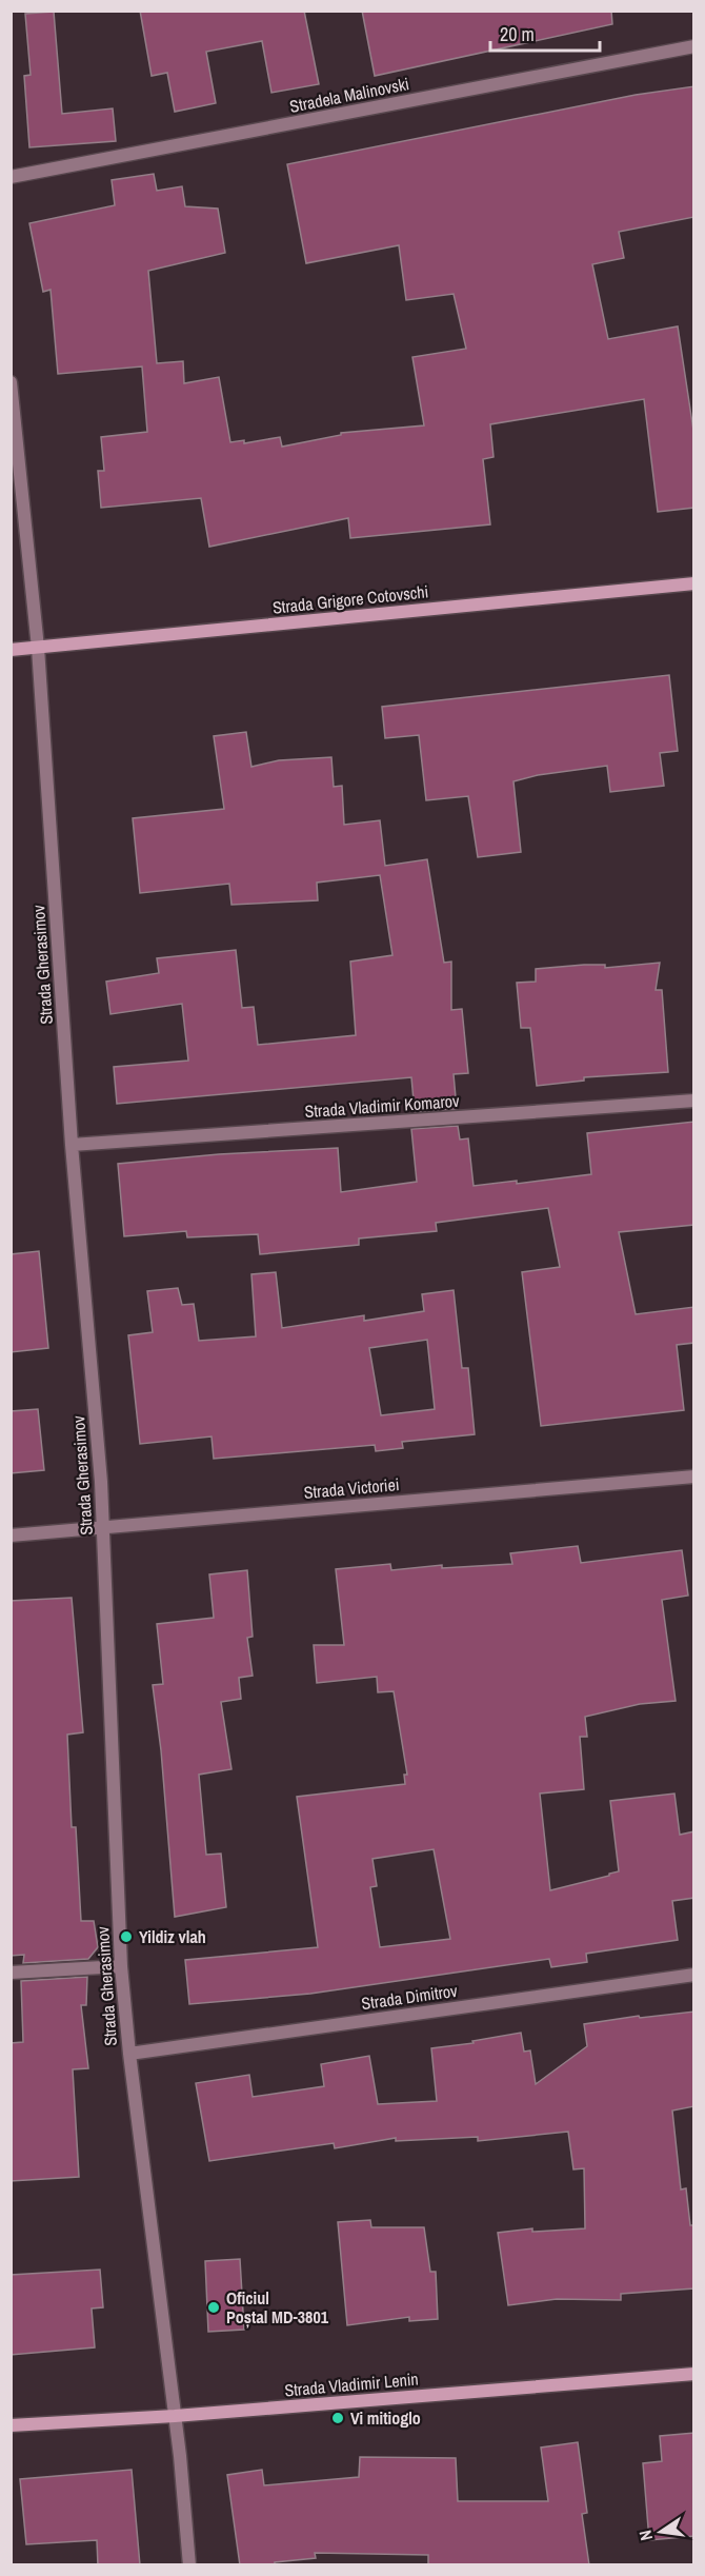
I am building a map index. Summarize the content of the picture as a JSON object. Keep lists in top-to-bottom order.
{
  "streets": {
    "street": [
      "Stradela Malinovski",
      "Strada Grigore Cotovschi",
      "Strada Gherasimov",
      "Strada Vladimir Komarov",
      "Strada Victoriei",
      "Strada Dimitrov",
      "Strada Vladimir Lenin"
    ]
  },
  "crossings": [
    ["Strada Grigore Cotovschi", "Strada Gherasimov"],
    ["Strada Gherasimov", "Strada Vladimir Komarov"],
    ["Strada Gherasimov", "Strada Victoriei"],
    ["Strada Gherasimov", "Strada Dimitrov"],
    ["Strada Gherasimov", "Strada Vladimir Lenin"]
  ],
  "places": ["Yildiz vlah", "Oficiul Poștal MD-3801", "Vi mitioglo"],
  "scale_bar": "20 m",
  "north": "left"
}
